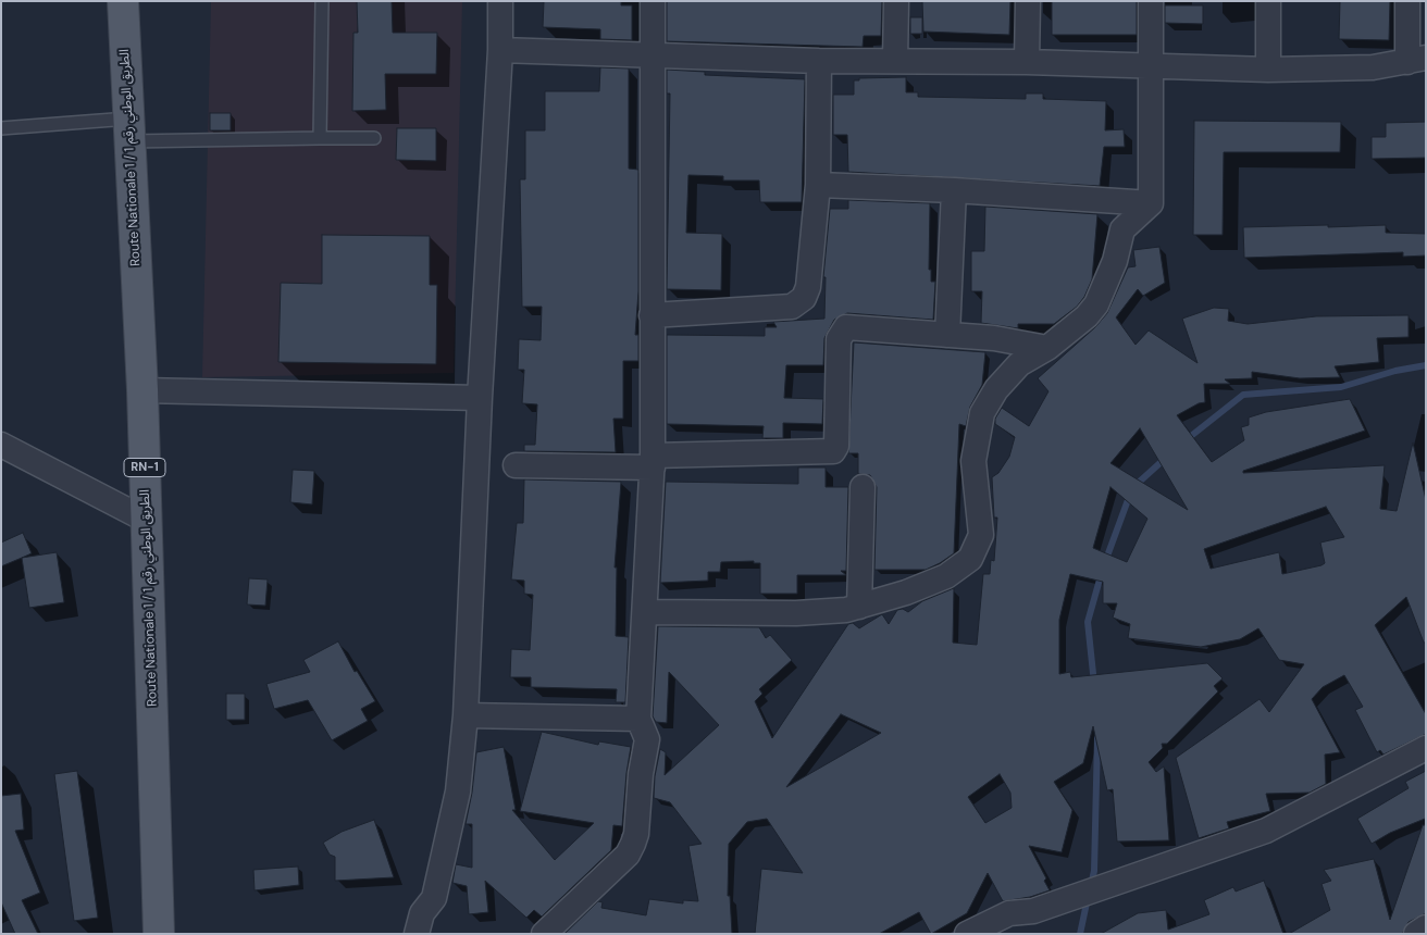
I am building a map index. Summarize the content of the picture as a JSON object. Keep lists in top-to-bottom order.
{
  "streets": {
    "main road": ["Route Nationale 1 / الطريق الوطني رقم 1", "RN-1"]
  }
}
